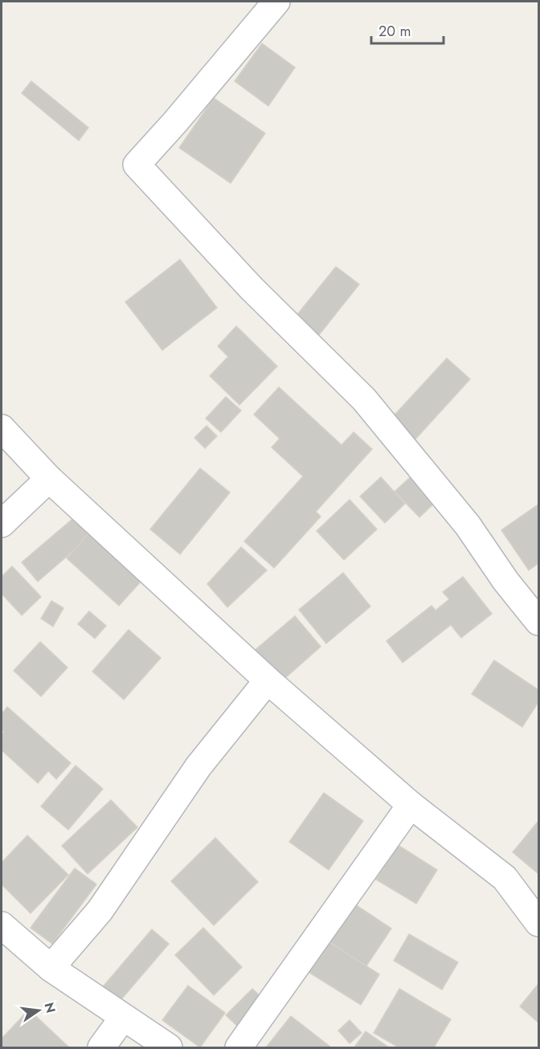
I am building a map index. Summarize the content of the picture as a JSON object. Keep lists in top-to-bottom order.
{
  "scale_bar": "20 m",
  "north": "right"
}
